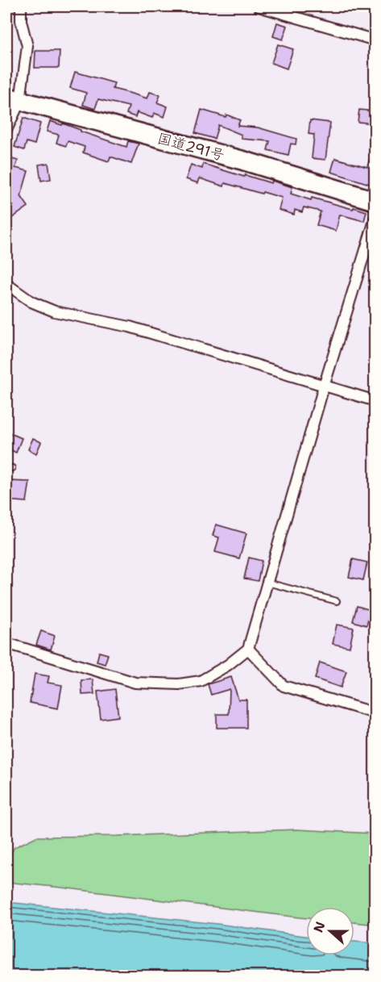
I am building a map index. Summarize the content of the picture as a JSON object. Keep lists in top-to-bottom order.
{
  "streets": {
    "highway": ["国道291号"]
  },
  "north": "left"
}
